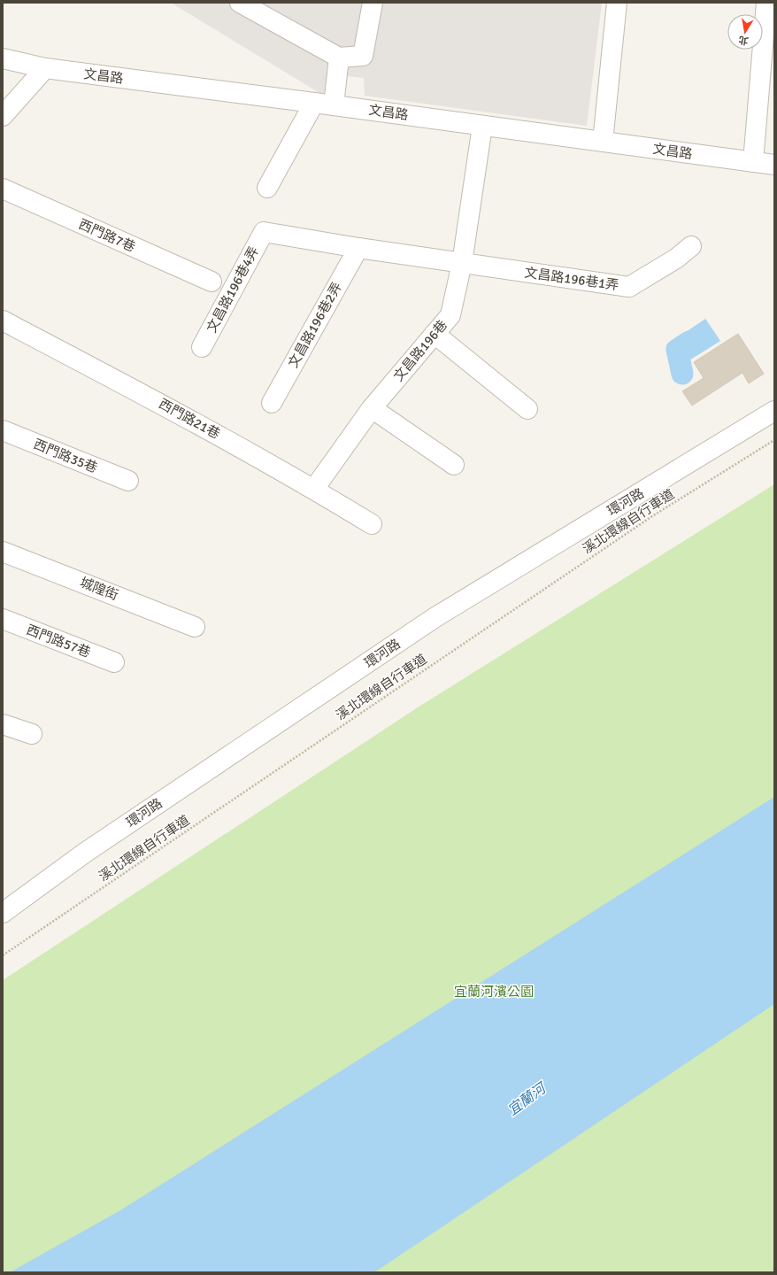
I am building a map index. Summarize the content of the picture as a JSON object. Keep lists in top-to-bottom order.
{
  "streets": {
    "street": [
      "文昌路",
      "西門路7巷",
      "文昌路196巷1弄",
      "文昌路196巷4弄",
      "文昌路196巷2弄",
      "文昌路196巷",
      "西門路21巷",
      "西門路35巷",
      "環河路",
      "城隍街",
      "西門路57巷"
    ],
    "path": ["溪北環線自行車道"]
  },
  "crossings": [
    ["文昌路", "文昌路196巷"],
    ["文昌路196巷1弄", "文昌路196巷"],
    ["文昌路196巷4弄", "文昌路196巷2弄"],
    ["文昌路196巷", "西門路21巷"]
  ],
  "water": ["宜蘭河"],
  "parks": ["宜蘭河濱公園"],
  "north": "bottom"
}
